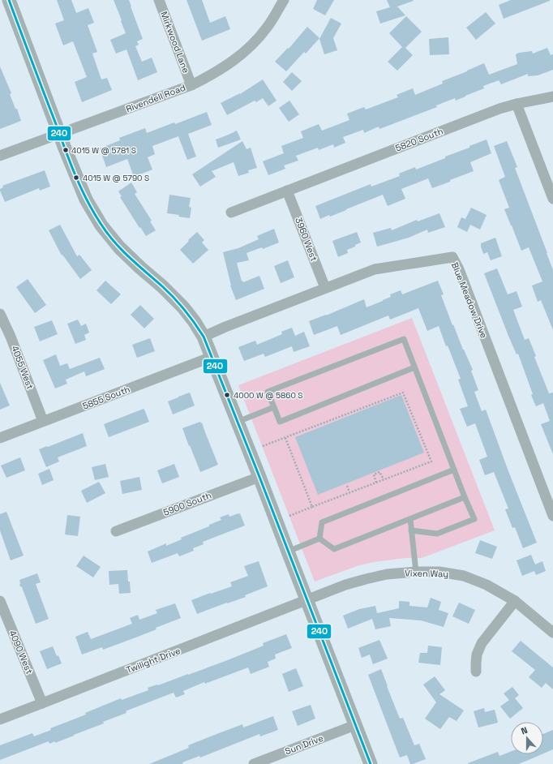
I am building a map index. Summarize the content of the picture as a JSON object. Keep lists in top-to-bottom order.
{
  "streets": {
    "street": [
      "Mirkwood Lane",
      "Rivendell Road",
      "5820 South",
      "3960 West",
      "Blue Meadow Drive",
      "4055 West",
      "5855 South",
      "5900 South",
      "Vixen Way",
      "4090 West",
      "Twilight Drive",
      "Sun Drive"
    ]
  },
  "crossings": [
    ["Mirkwood Lane", "Rivendell Road"],
    ["5820 South", "3960 West"],
    ["3960 West", "Blue Meadow Drive"],
    ["4055 West", "5855 South"],
    ["Vixen Way", "Twilight Drive"],
    ["4090 West", "Twilight Drive"]
  ],
  "places": ["4015 W @ 5781 S", "4015 W @ 5790 S", "4000 W @ 5860 S"],
  "lines": ["transit line 240"],
  "north": "top"
}
